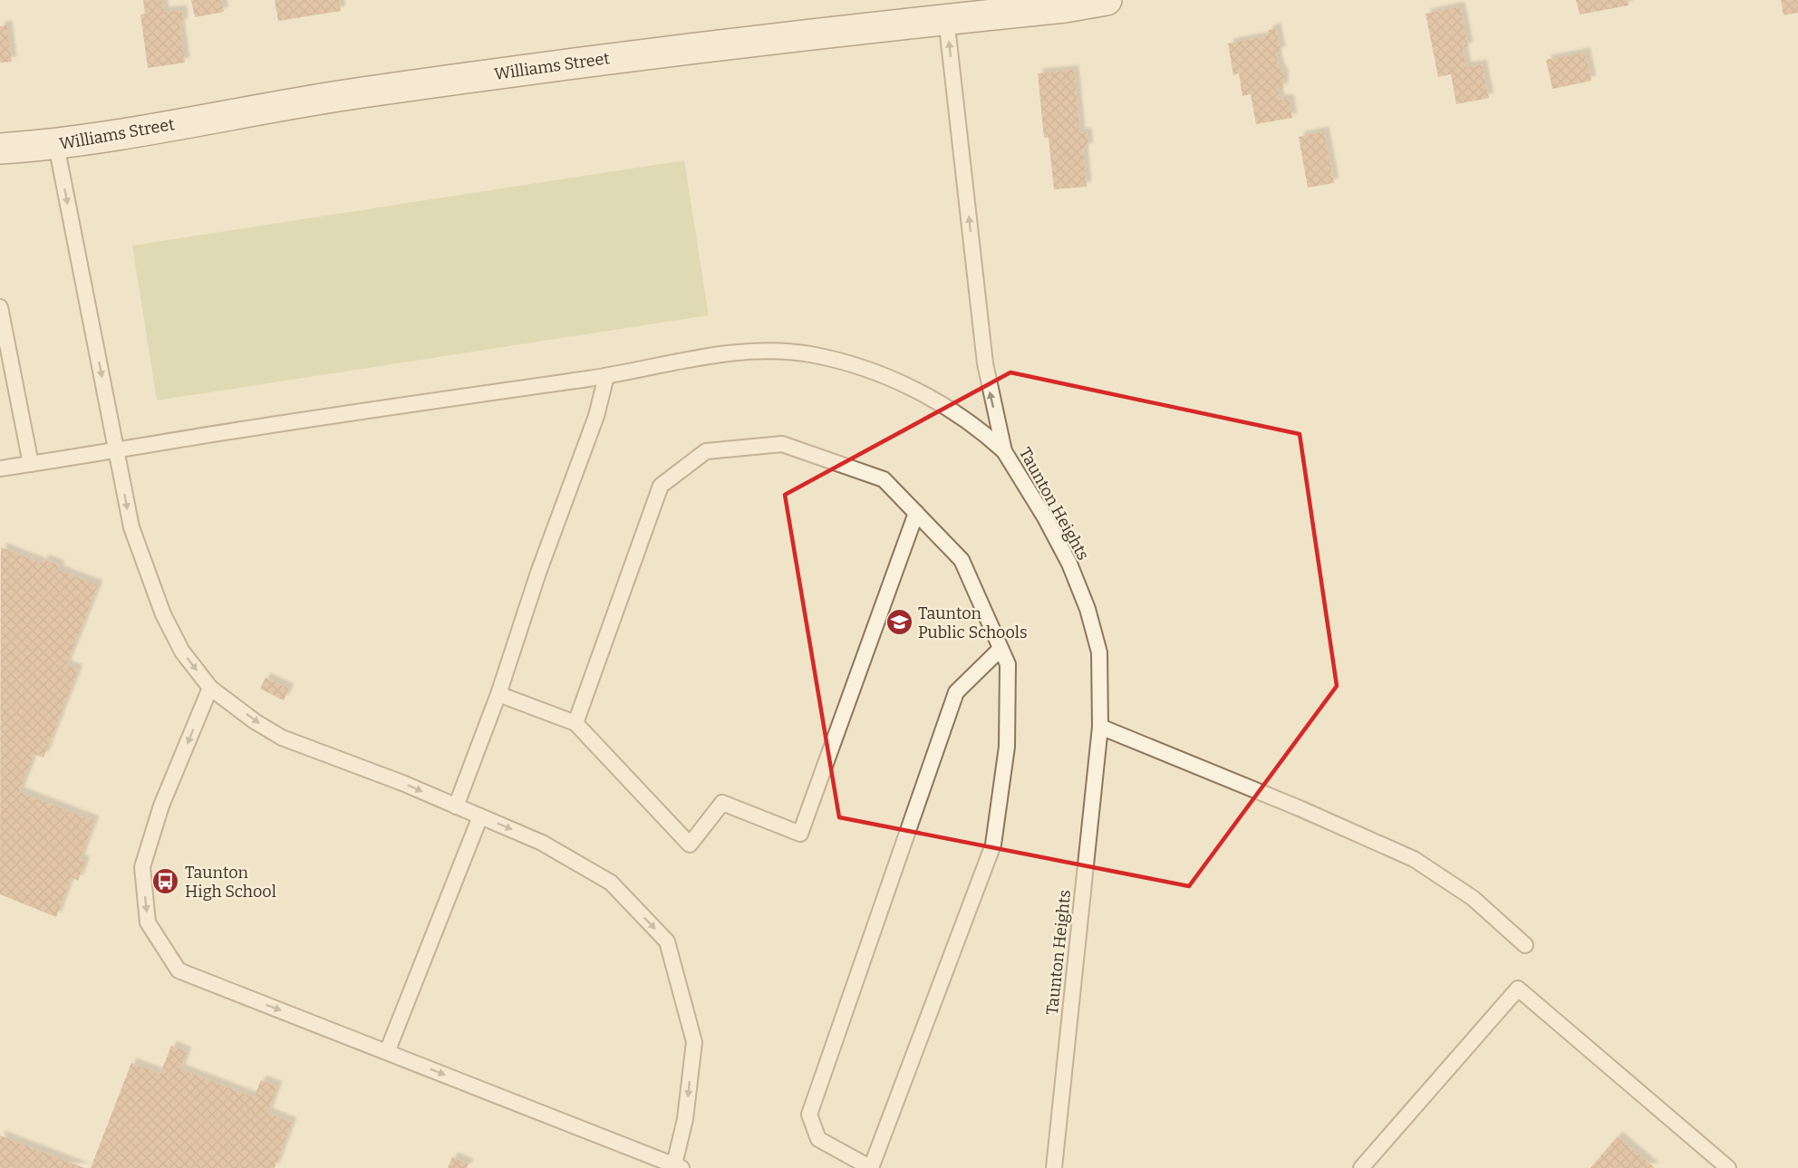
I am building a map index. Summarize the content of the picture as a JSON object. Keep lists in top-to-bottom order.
{
  "streets": {
    "street": ["Williams Street"],
    "lane": ["Taunton Heights"]
  },
  "crossings": [
    ["Williams Street", "Taunton Heights"]
  ],
  "one_way": ["Taunton Heights"],
  "places": {
    "school or university": ["Taunton Public Schools"],
    "bus stop": ["Taunton High School"]
  }
}
